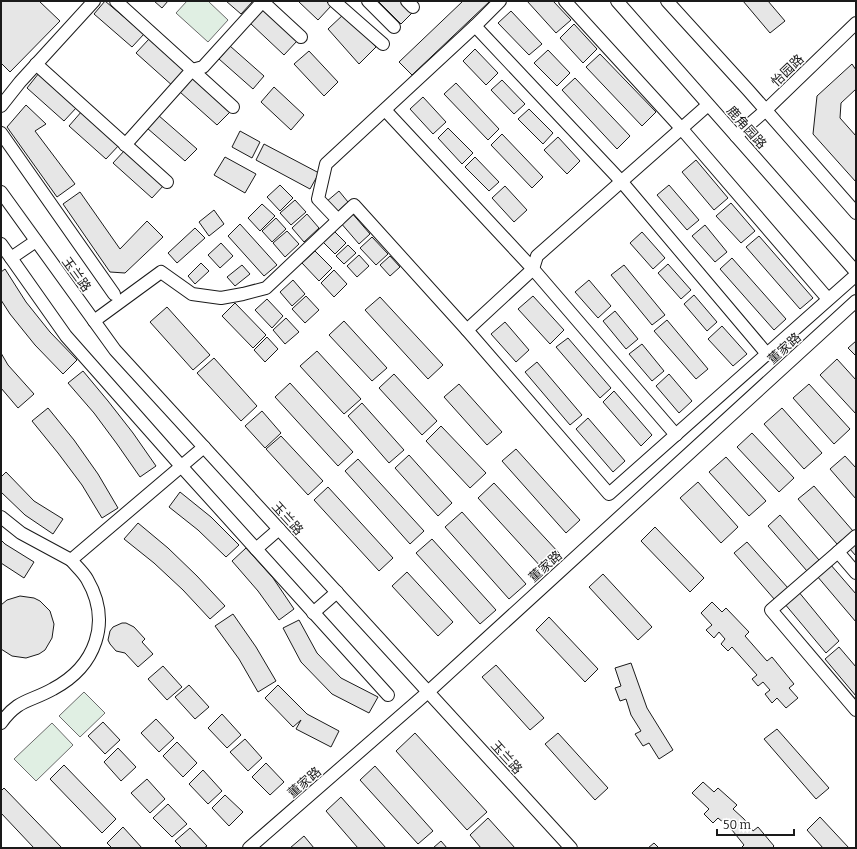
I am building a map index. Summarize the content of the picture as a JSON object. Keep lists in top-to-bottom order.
{
  "streets": {
    "street": [
      "怡园路",
      "鹿角园路",
      "玉兰路",
      "董家路"
    ]
  },
  "crossings": [
    ["怡园路", "鹿角园路"],
    ["玉兰路", "董家路"]
  ],
  "scale_bar": "50 m"
}
